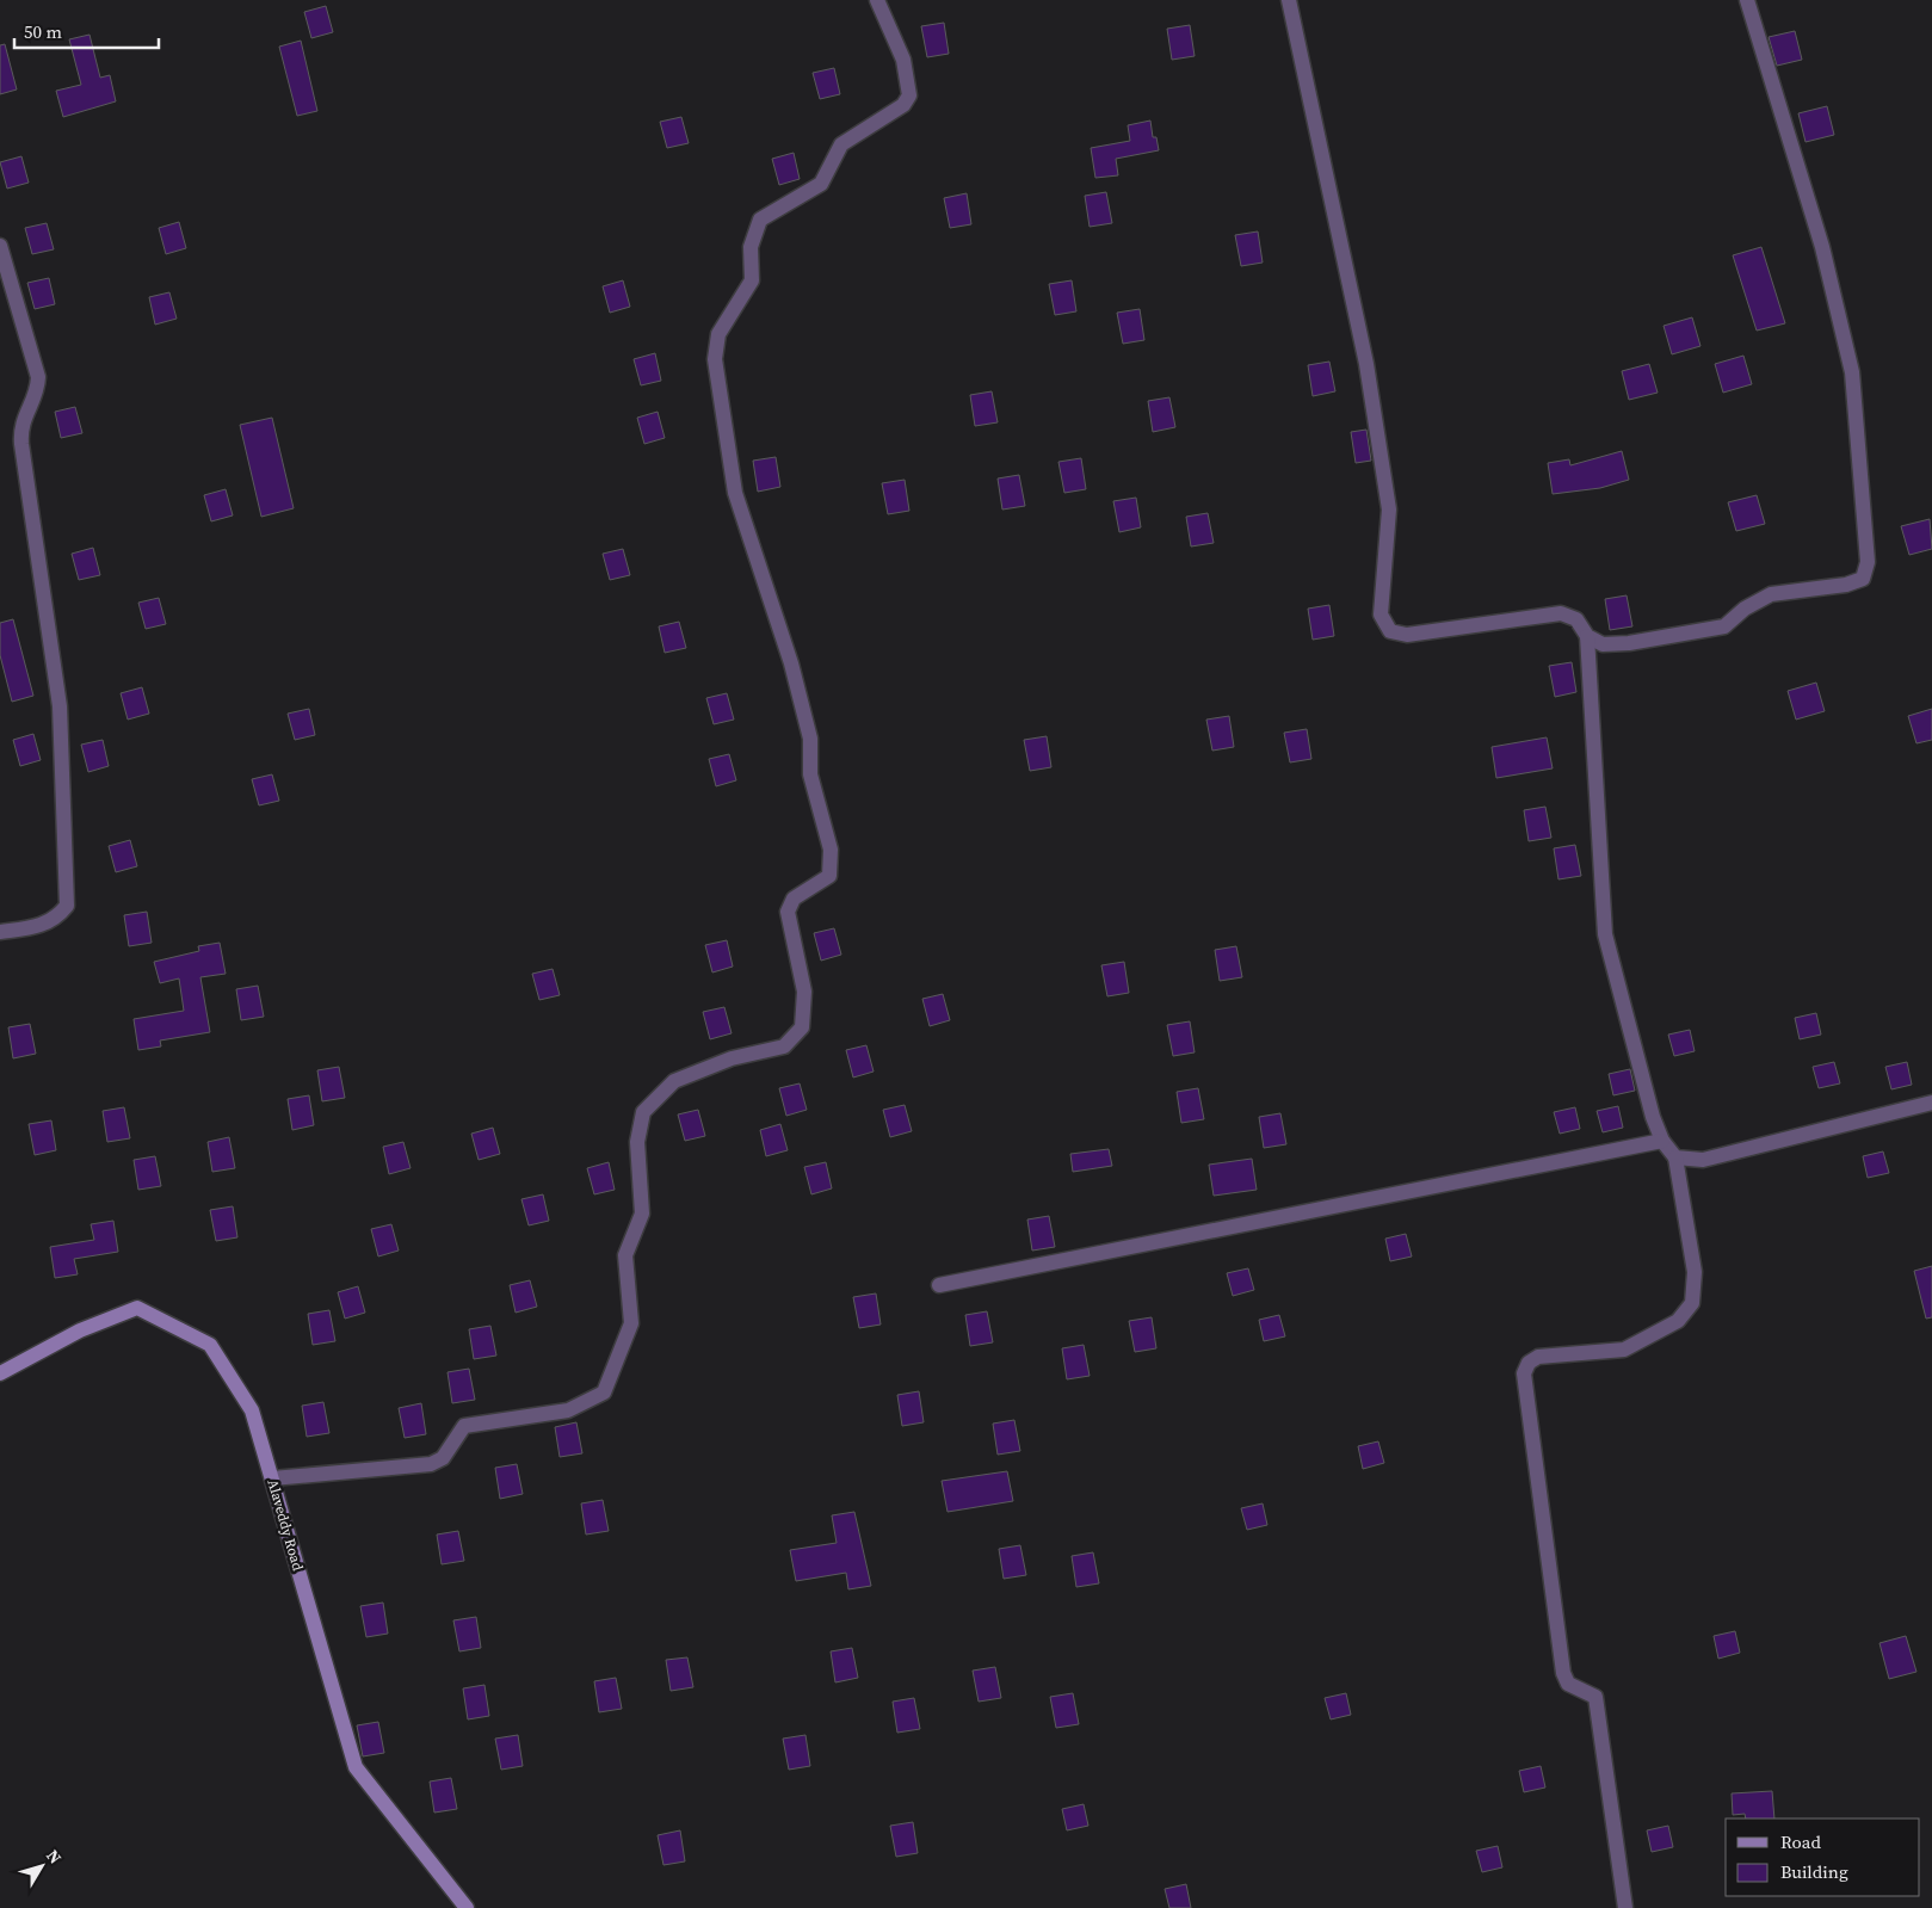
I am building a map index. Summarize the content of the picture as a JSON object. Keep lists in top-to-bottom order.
{
  "streets": {
    "street": ["Alaveddy Road"]
  },
  "legend": ["Road", "Building"],
  "scale_bar": "50 m",
  "north": "top right"
}
